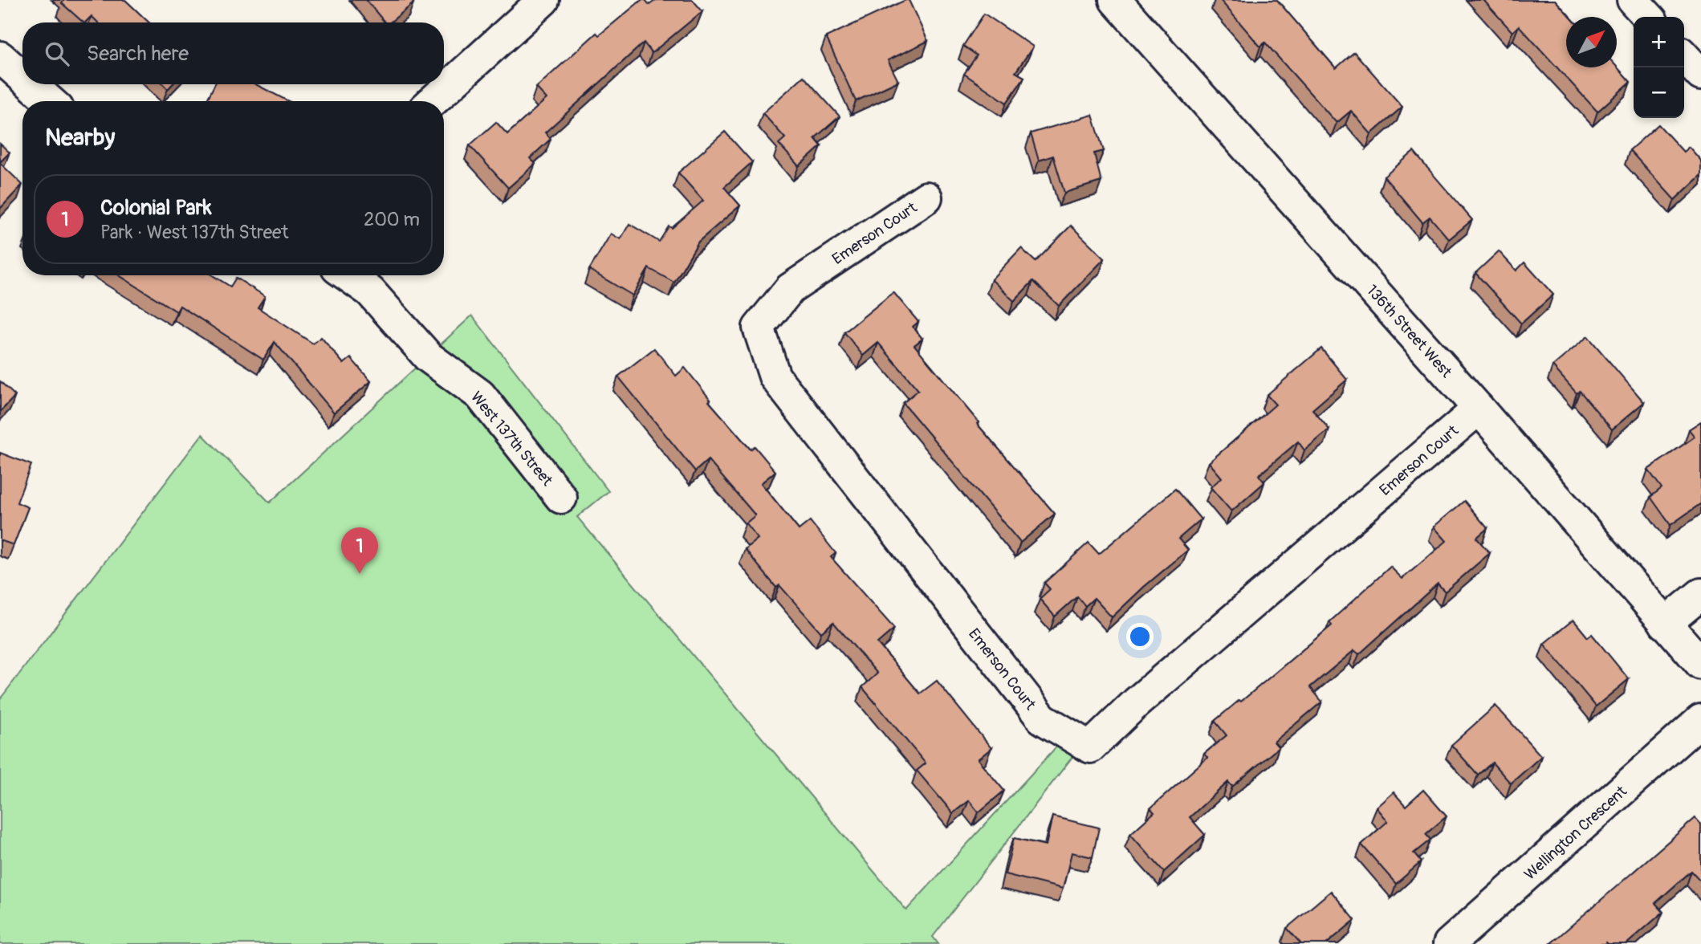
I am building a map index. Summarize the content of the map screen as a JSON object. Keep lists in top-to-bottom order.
{
  "streets": {
    "street": [
      "Emerson Court",
      "136th Street West",
      "West 137th Street",
      "Wellington Crescent"
    ]
  },
  "crossings": [
    ["Emerson Court", "136th Street West"]
  ],
  "north": "top right",
  "page": {
    "map_buttons": ["+", "−"],
    "search": "Search here",
    "heading": "Nearby",
    "list": [
      {
        "mark": "1",
        "name": "Colonial Park",
        "note": "Park · West 137th Street",
        "value": "200 m"
      }
    ],
    "pins": "1"
  }
}
